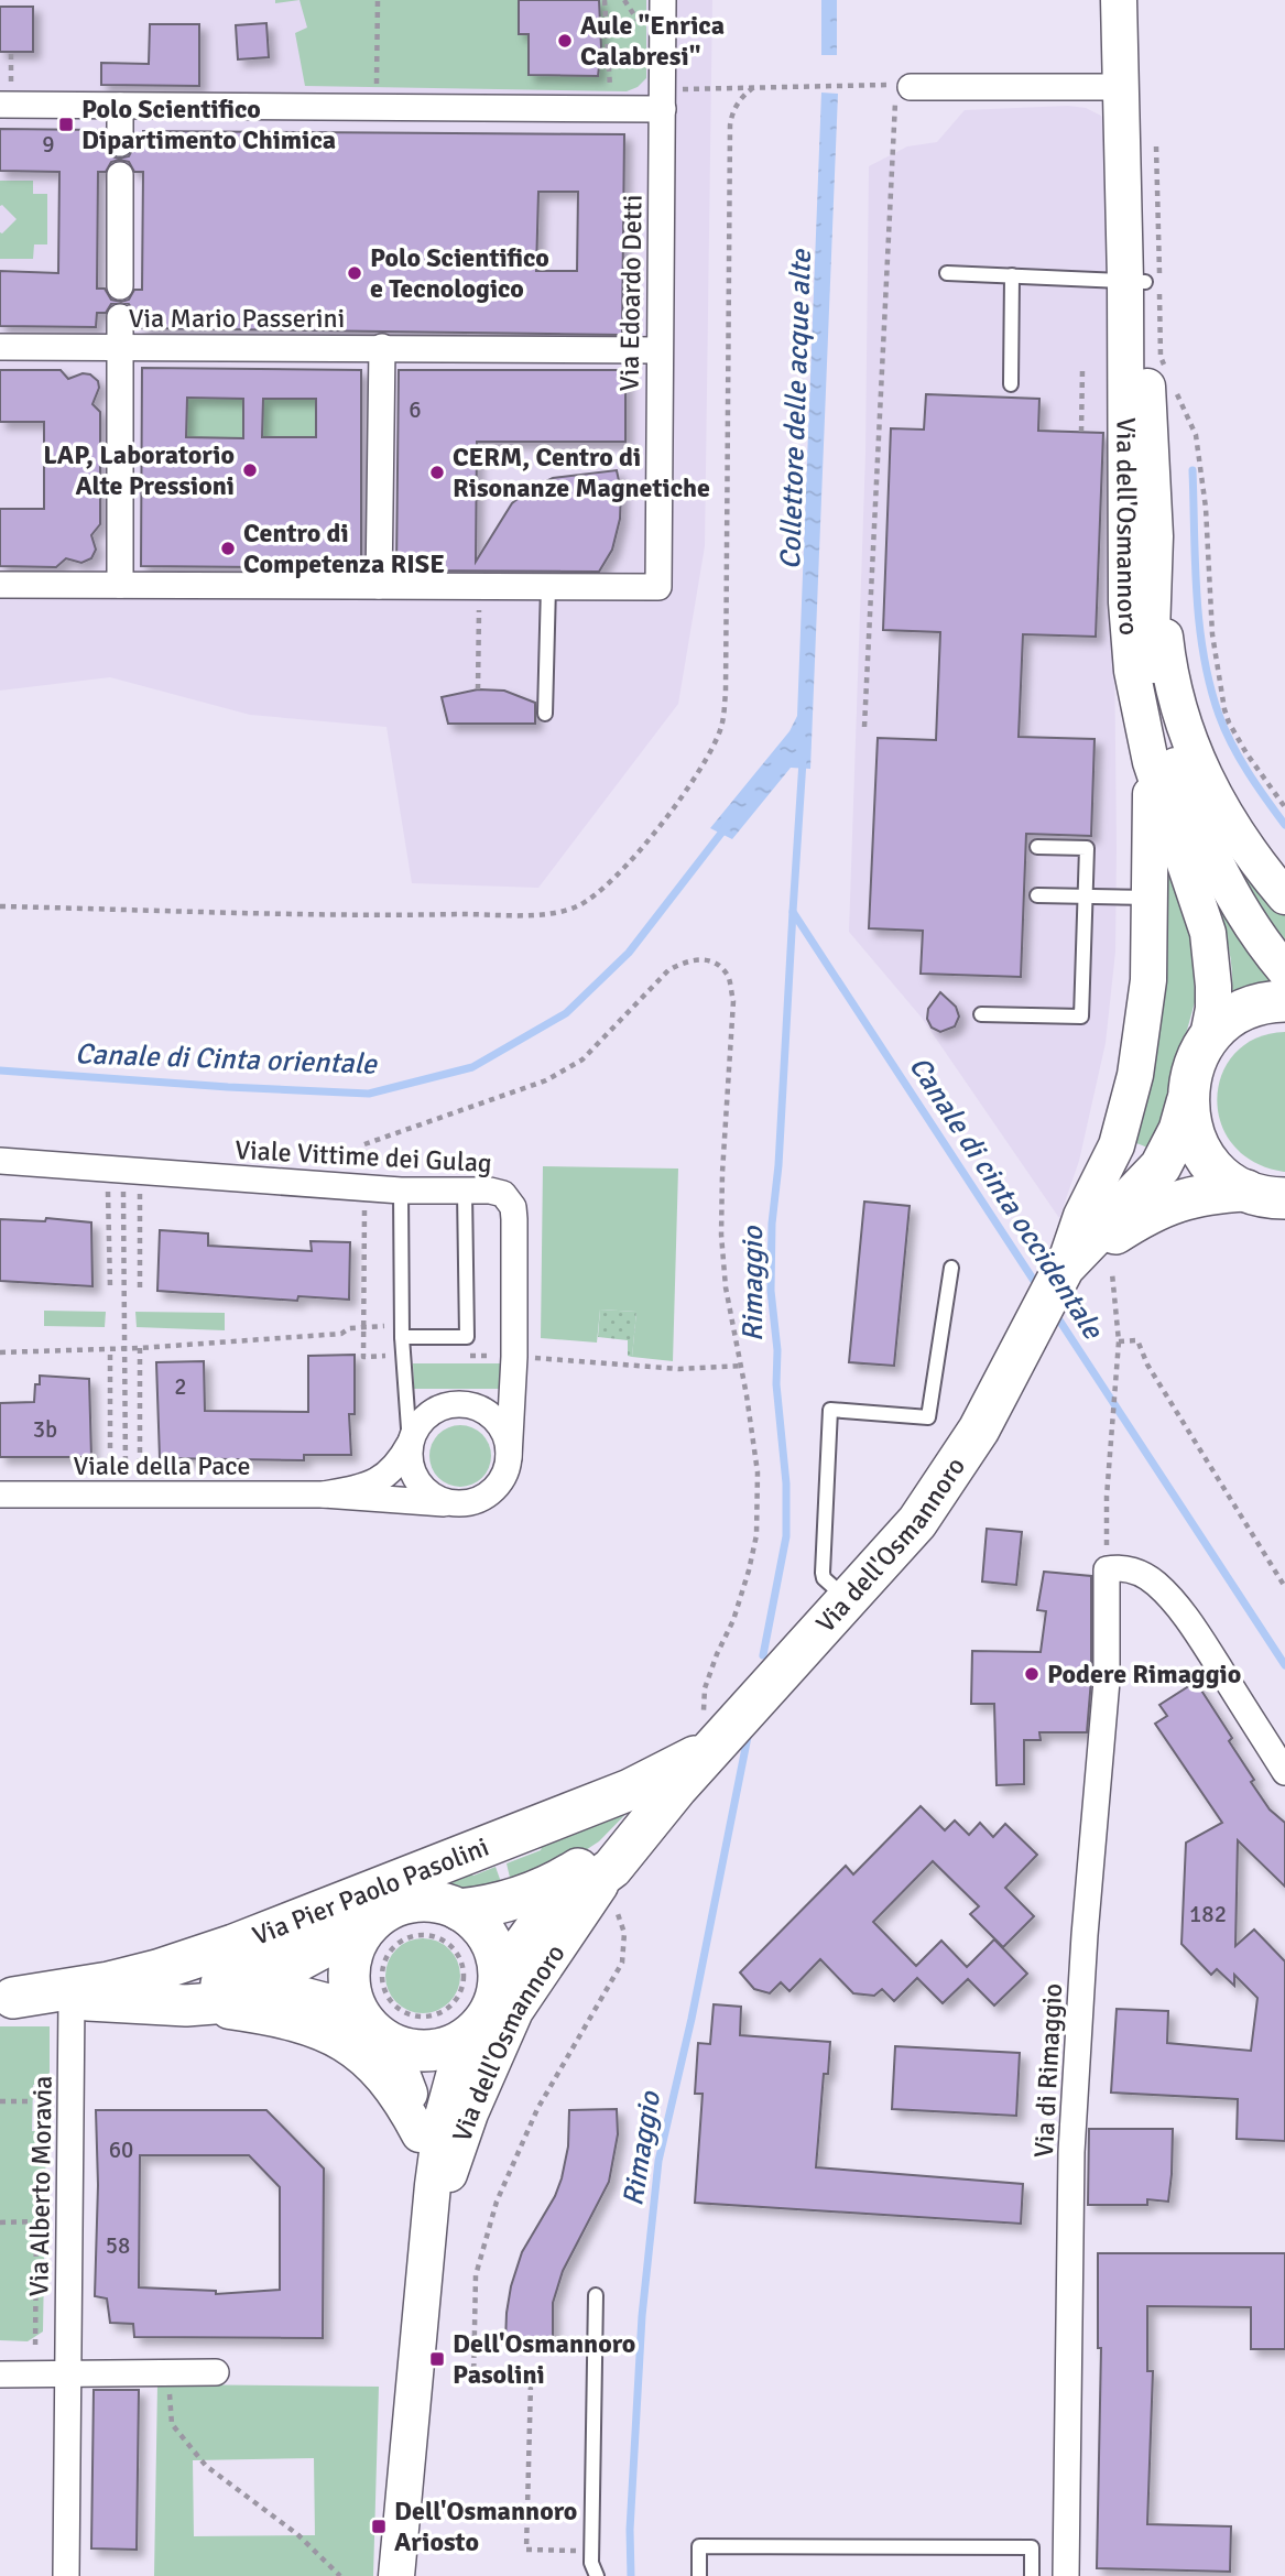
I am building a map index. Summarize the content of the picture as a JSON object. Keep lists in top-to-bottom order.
{
  "streets": {
    "main road": ["Via dell'Osmannoro", "Via Pier Paolo Pasolini"],
    "street": [
      "Via Edoardo Detti",
      "Via Mario Passerini",
      "Viale Vittime dei Gulag",
      "Viale della Pace",
      "Via di Rimaggio",
      "Via Alberto Moravia"
    ]
  },
  "crossings": [
    ["Via Edoardo Detti", "Via Mario Passerini"],
    ["Via dell'Osmannoro", "Via Pier Paolo Pasolini"],
    ["Viale Vittime dei Gulag", "Viale della Pace"],
    ["Via Pier Paolo Pasolini", "Via Alberto Moravia"]
  ],
  "water": [
    "Collettore delle acque alte",
    "Canale di Cinta orientale",
    "Canale di cinta occidentale",
    "Rimaggio"
  ],
  "places": {
    "other": [
      "Aule \"Enrica Calabresi\"",
      "Polo Scientifico e Tecnologico",
      "LAP, Laboratorio Alte Pressioni",
      "CERM, Centro di Risonanze Magnetiche",
      "Centro di Competenza RISE",
      "Podere Rimaggio"
    ],
    "transit": ["Polo Scientifico Dipartimento Chimica", "Dell'Osmannoro Pasolini", "Dell'Osmannoro Ariosto"]
  },
  "house_numbers": [
    "9",
    "6",
    "2",
    "3b",
    "182",
    "60",
    "58"
  ]
}
